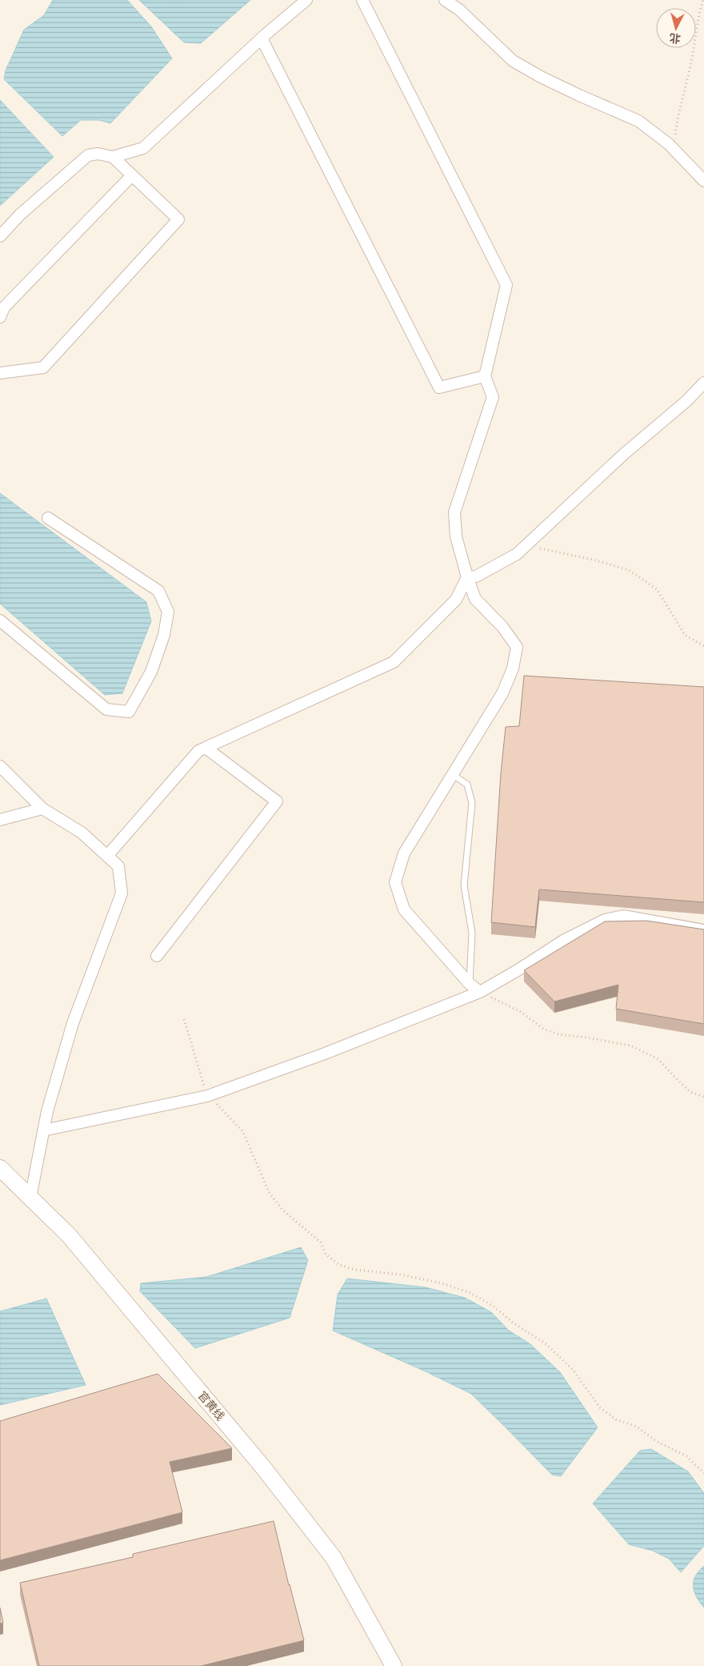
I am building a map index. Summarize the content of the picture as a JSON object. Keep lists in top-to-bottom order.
{
  "streets": {
    "street": ["官黄线"]
  },
  "north": "bottom"
}
